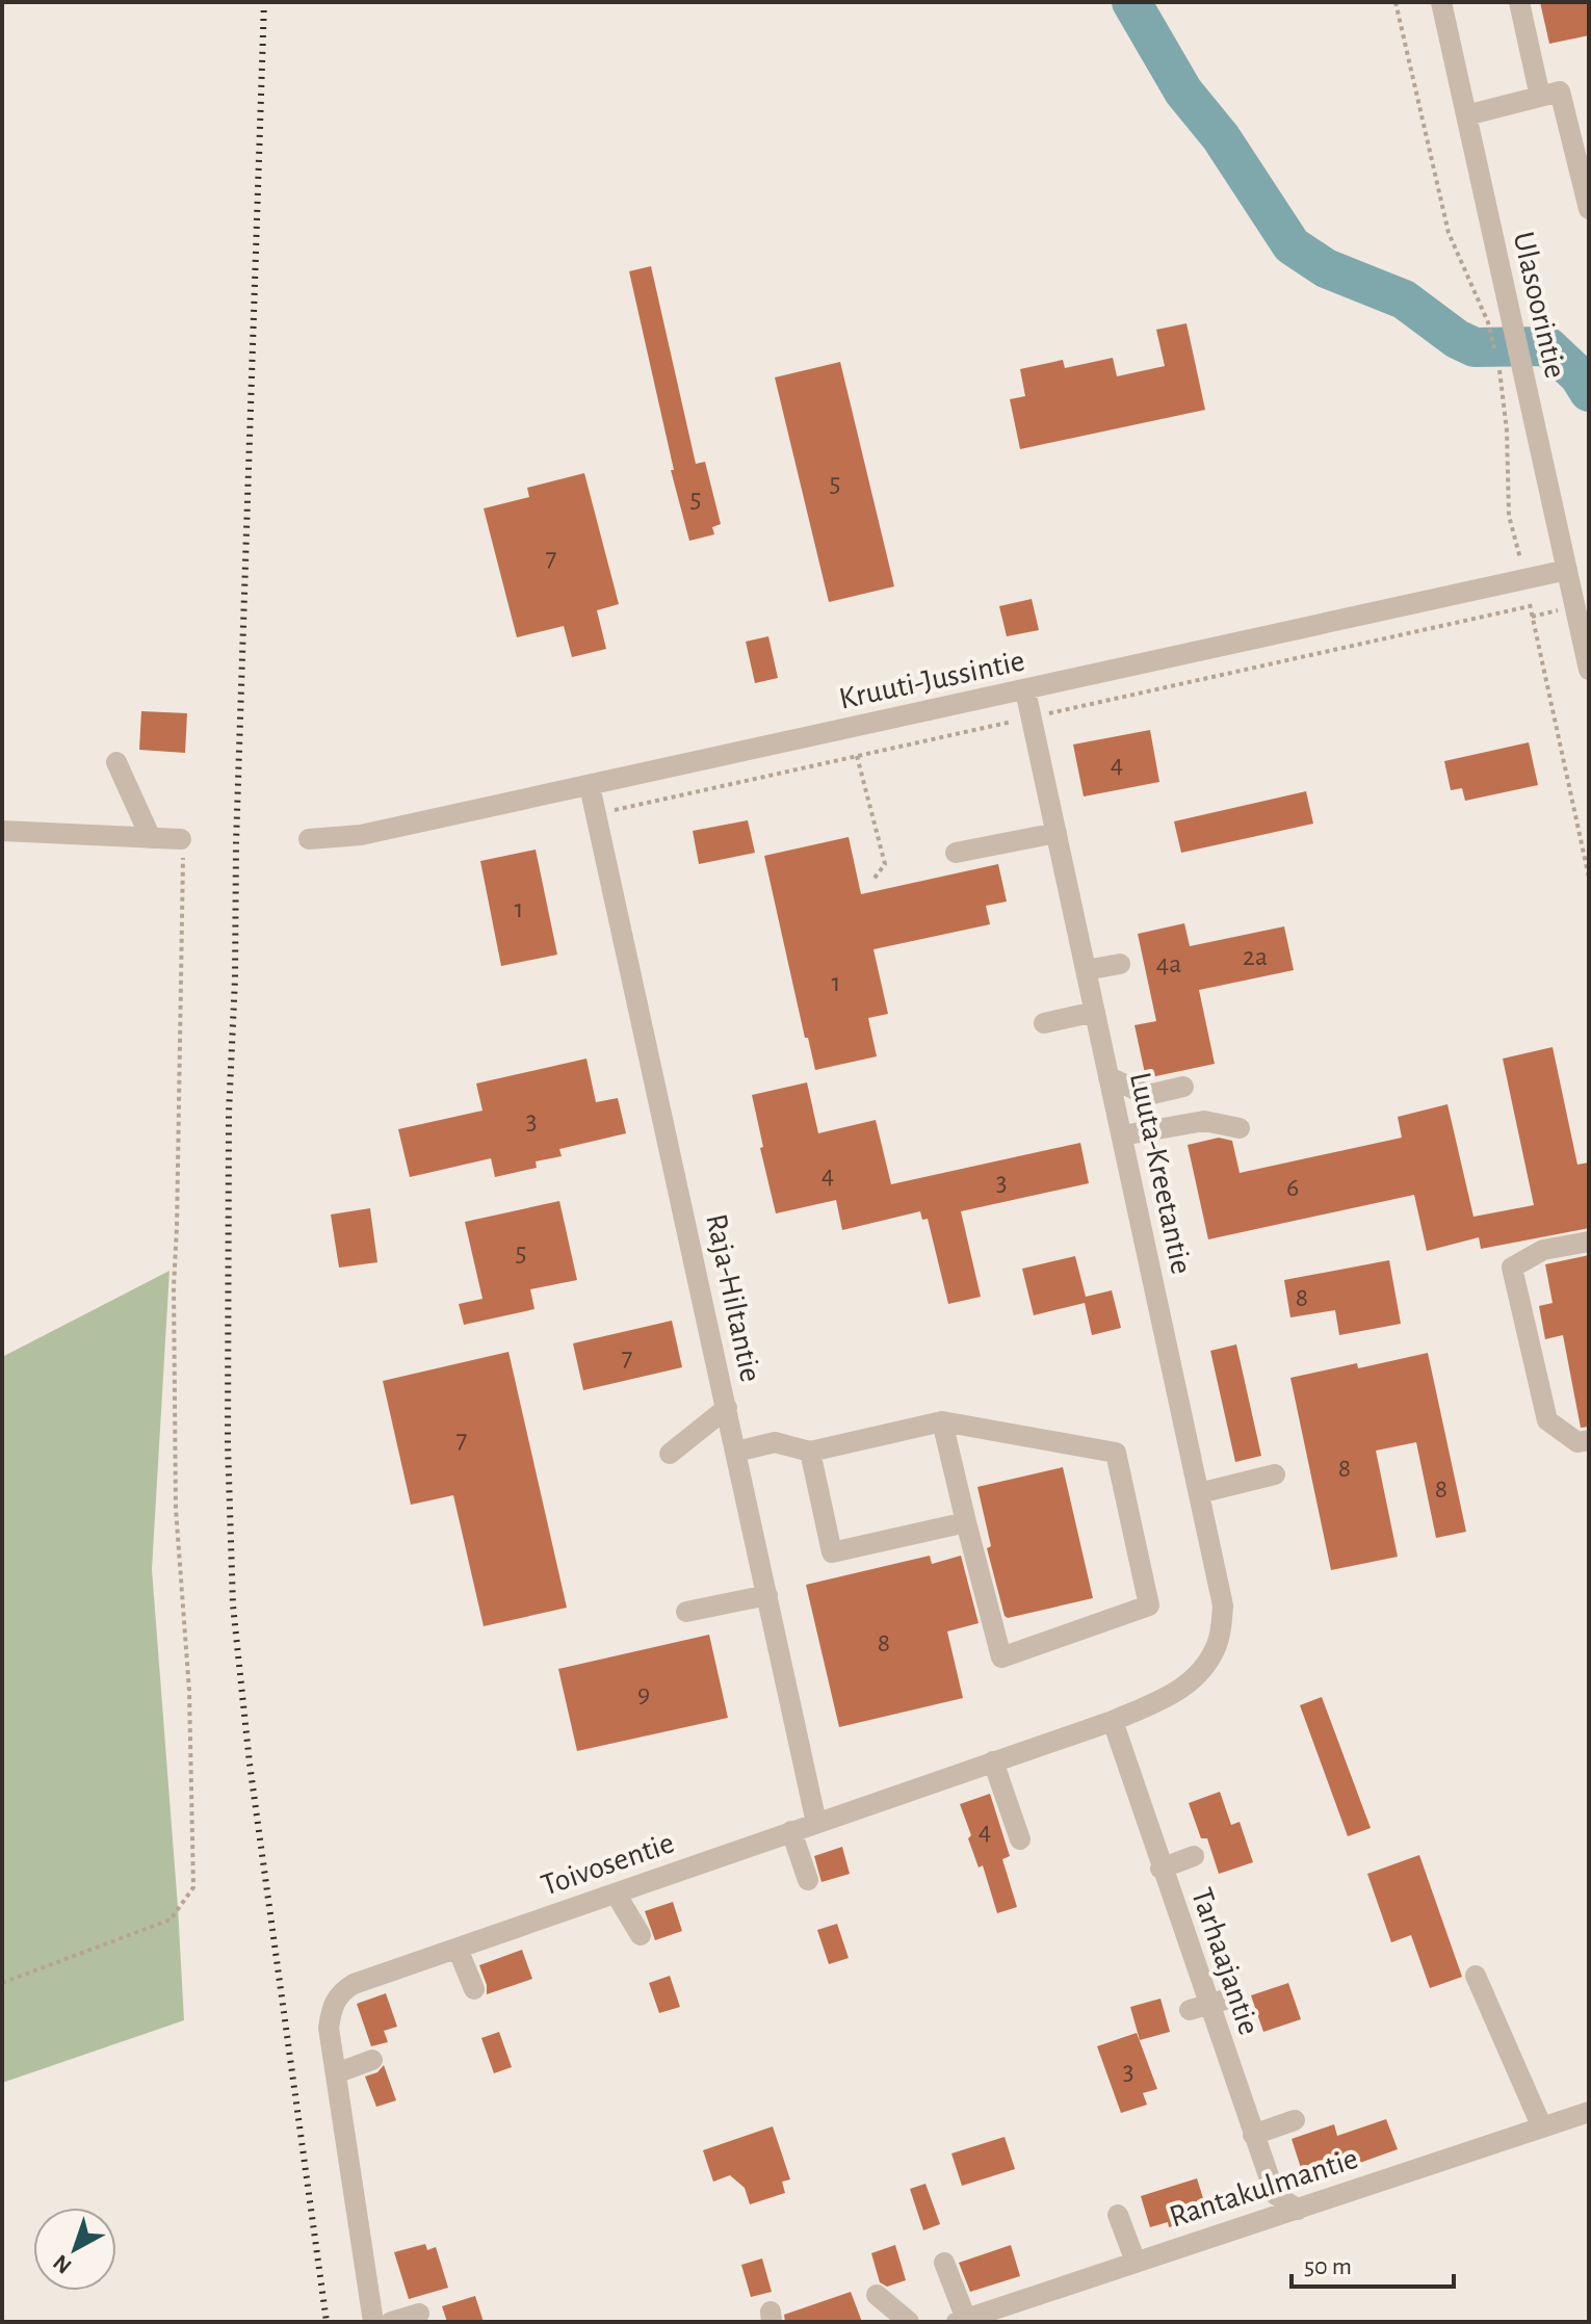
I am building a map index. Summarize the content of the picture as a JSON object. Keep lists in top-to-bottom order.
{
  "streets": {
    "street": [
      "Ulasoorintie",
      "Kruuti-Jussintie",
      "Luuta-Kreetantie",
      "Raja-Hiltantie",
      "Toivosentie",
      "Tarhaajantie",
      "Rantakulmantie"
    ]
  },
  "crossings": [
    ["Ulasoorintie", "Kruuti-Jussintie"],
    ["Kruuti-Jussintie", "Luuta-Kreetantie"],
    ["Kruuti-Jussintie", "Raja-Hiltantie"],
    ["Luuta-Kreetantie", "Toivosentie"],
    ["Raja-Hiltantie", "Toivosentie"],
    ["Toivosentie", "Tarhaajantie"],
    ["Tarhaajantie", "Rantakulmantie"]
  ],
  "house_numbers": [
    "5",
    "5",
    "7",
    "4",
    "1",
    "2a",
    "4a",
    "1",
    "3",
    "4",
    "3",
    "6",
    "5",
    "8",
    "7",
    "7",
    "8",
    "8",
    "8",
    "9",
    "4",
    "3"
  ],
  "scale_bar": "50 m",
  "north": "bottom left"
}
